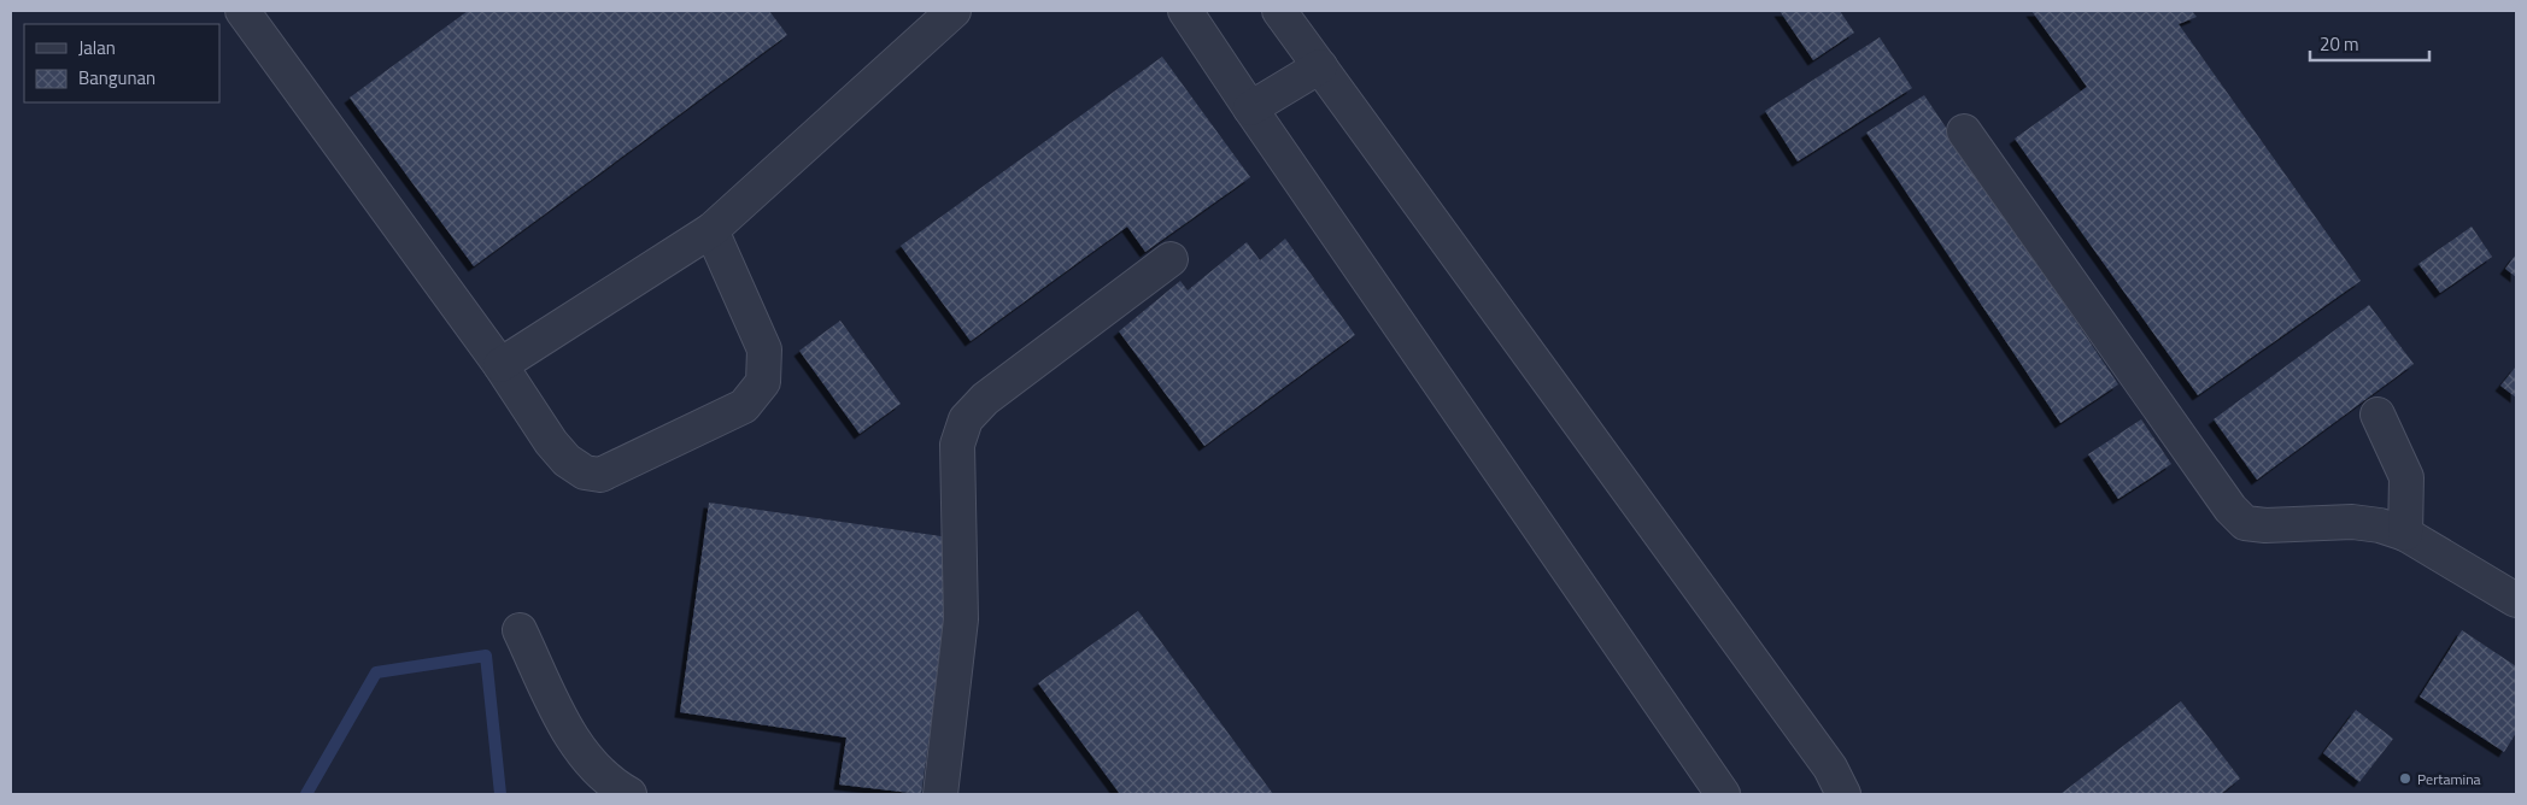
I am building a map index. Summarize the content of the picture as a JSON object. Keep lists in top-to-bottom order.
{
  "places": ["Pertamina"],
  "legend": ["Jalan", "Bangunan"],
  "scale_bar": "20 m"
}
